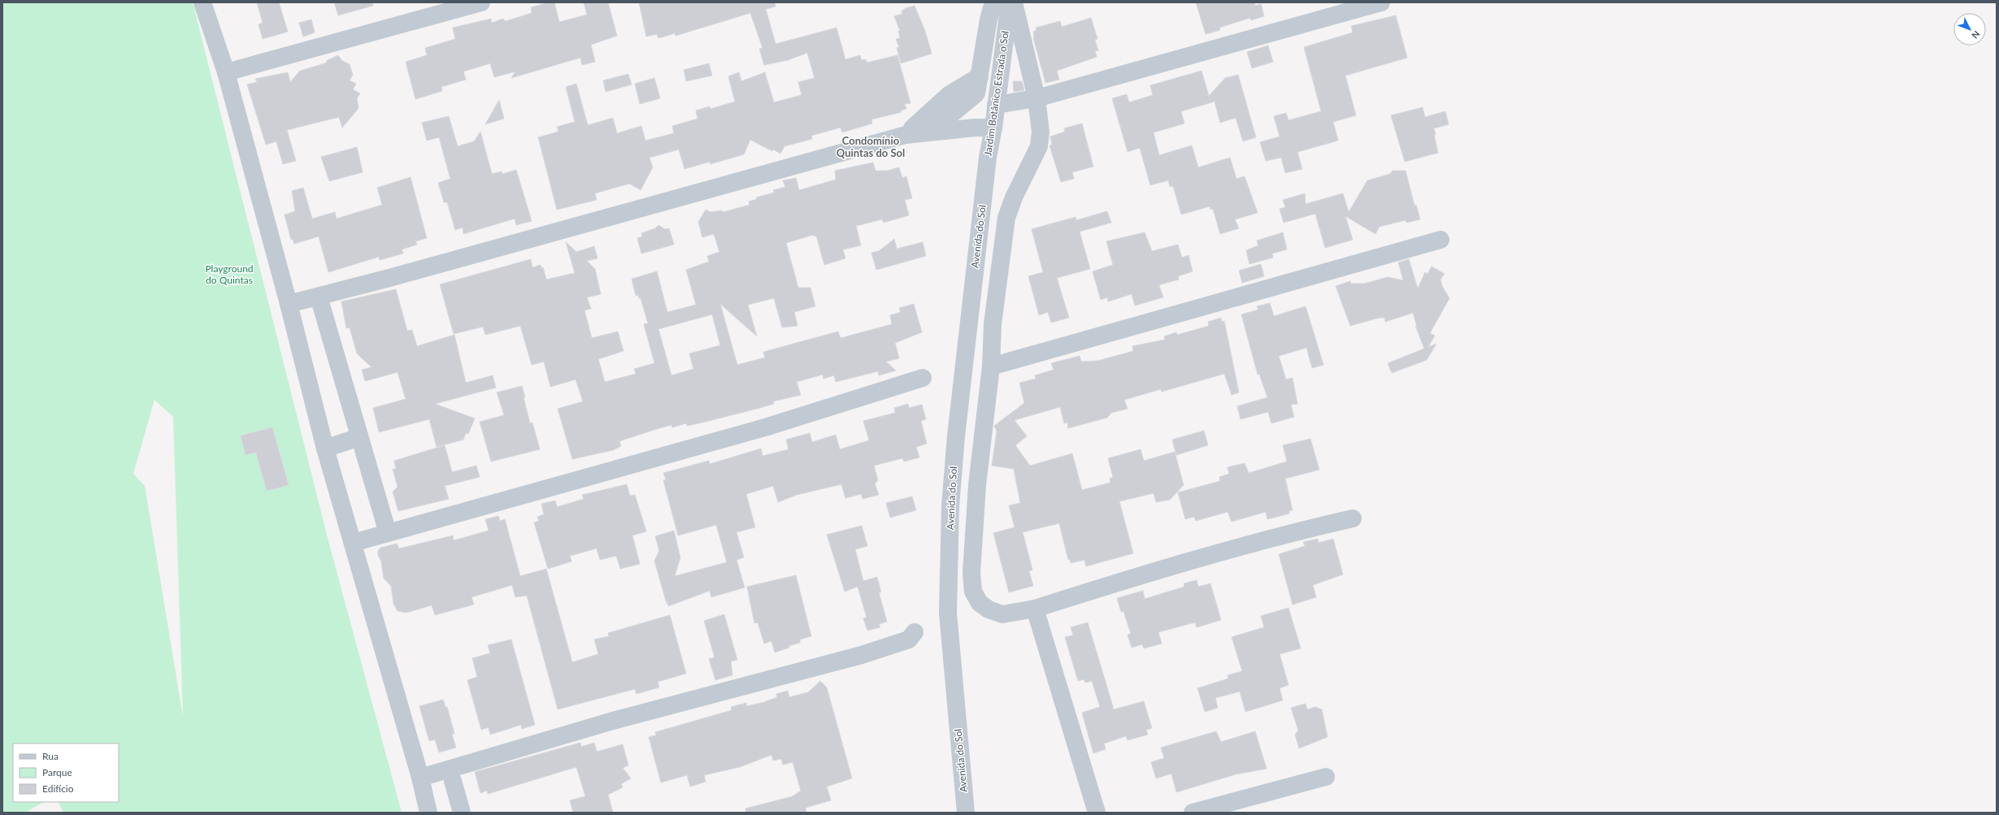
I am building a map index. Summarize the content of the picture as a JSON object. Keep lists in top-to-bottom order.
{
  "streets": {
    "street": ["Jardim Botânico Estrada o Sol", "Avenida do Sol"]
  },
  "crossings": [
    ["Jardim Botânico Estrada o Sol", "Avenida do Sol"]
  ],
  "districts": ["Condomínio Quintas do Sol"],
  "parks": ["Playground do Quintas"],
  "legend": ["Rua", "Parque", "Edifício"],
  "north": "bottom right"
}
